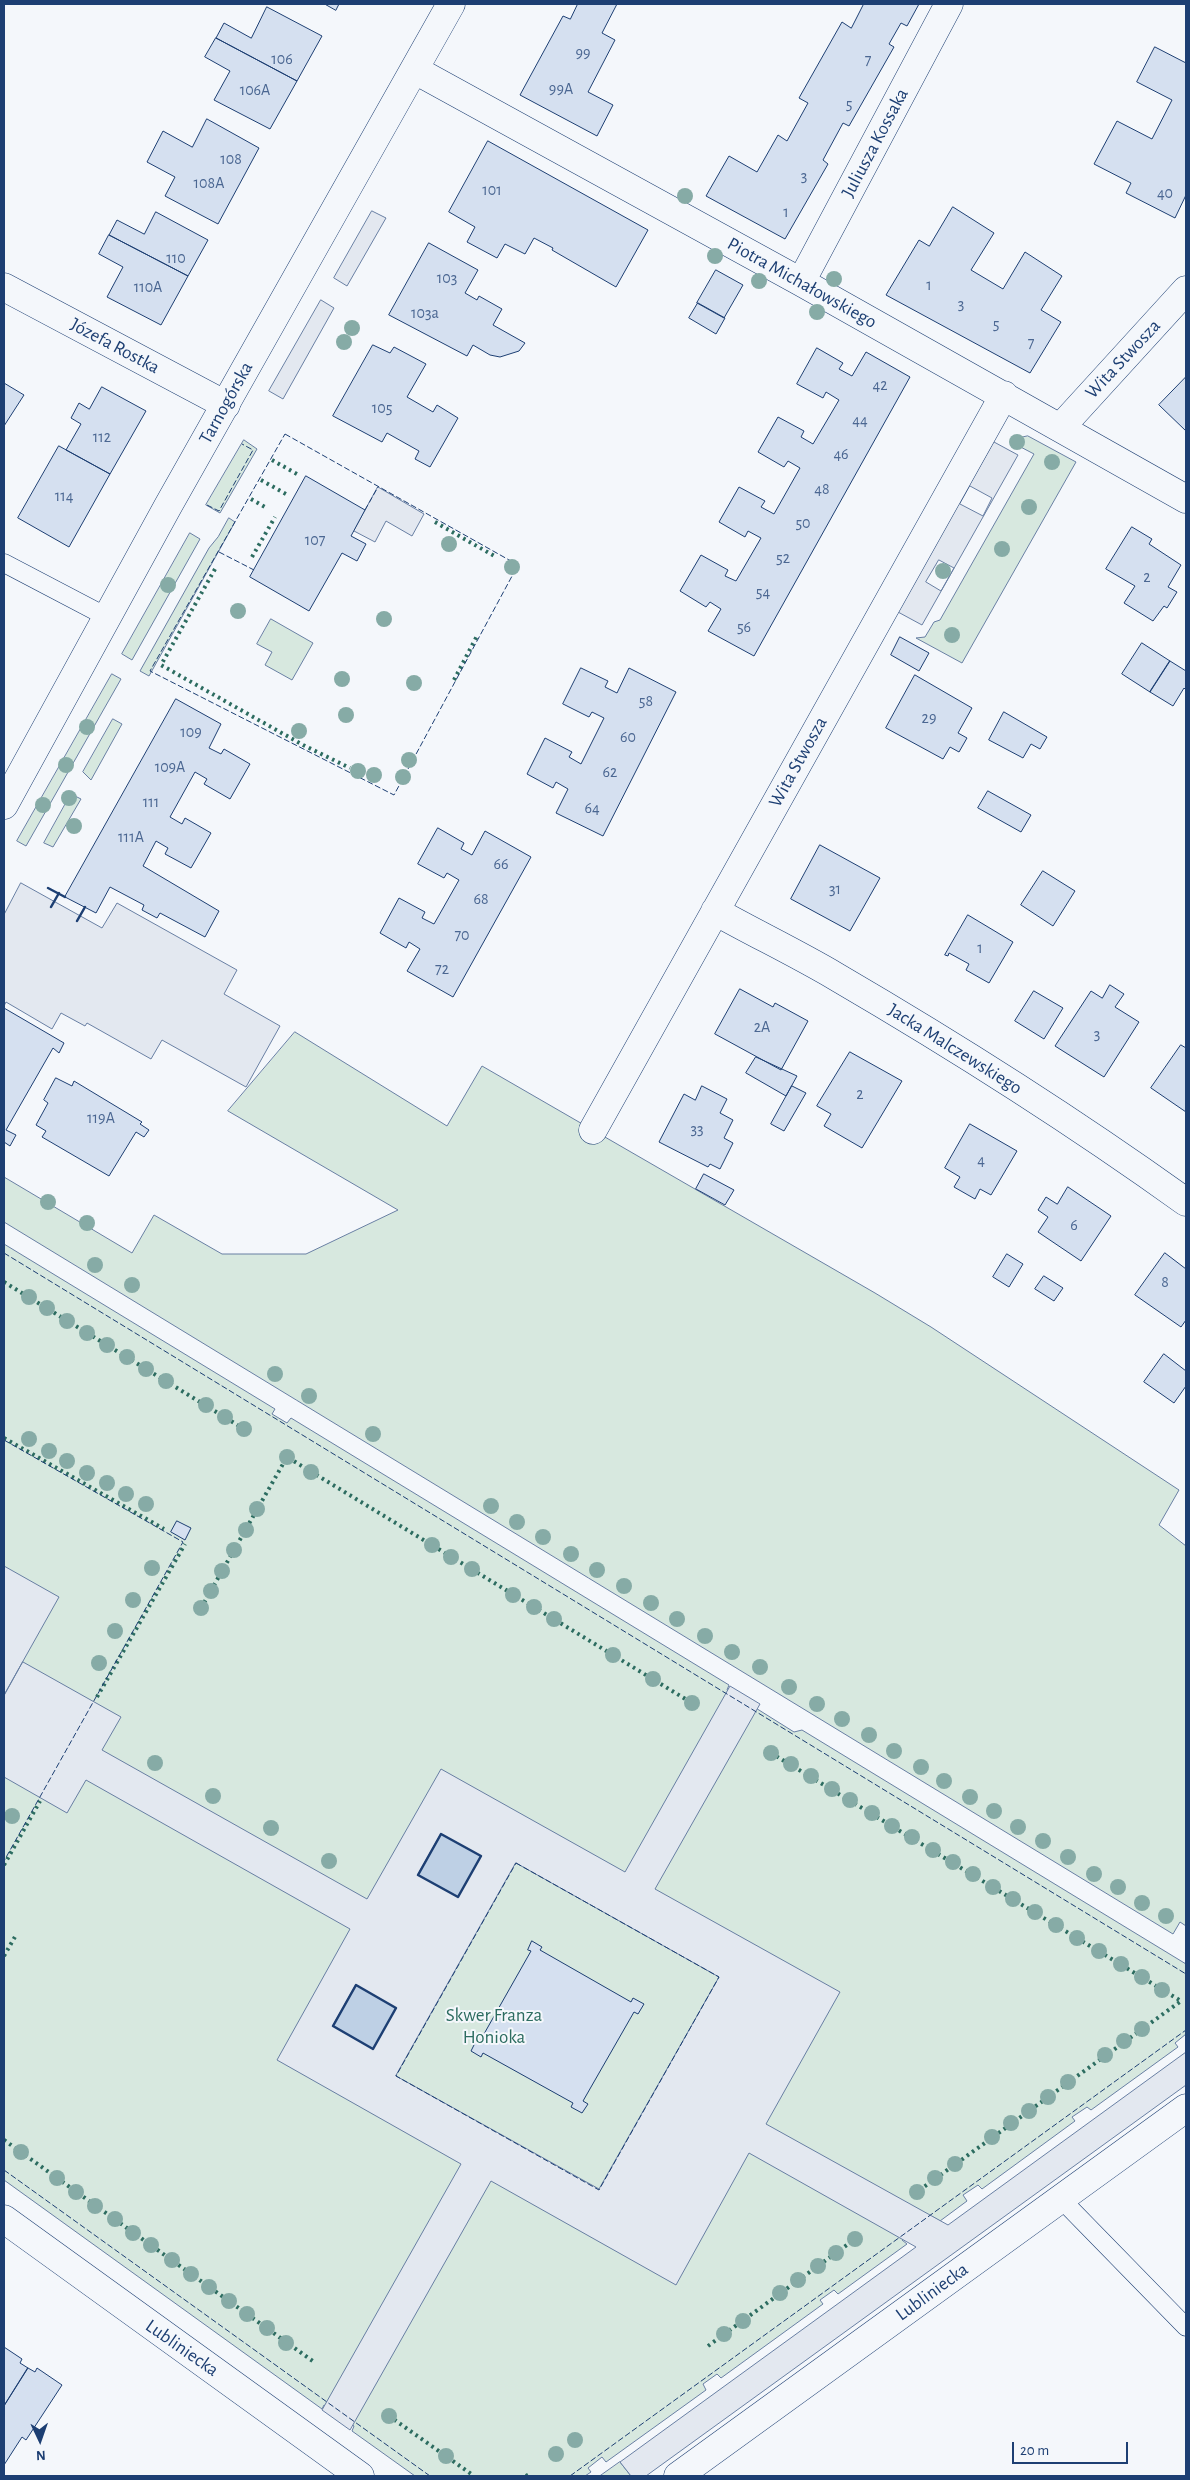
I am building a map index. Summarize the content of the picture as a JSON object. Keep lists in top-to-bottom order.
{
  "streets": {
    "street": [
      "Juliusza Kossaka",
      "Piotra Michałowskiego",
      "Józefa Rostka",
      "Wita Stwosza",
      "Tarnogórska",
      "Jacka Malczewskiego",
      "Lubliniecka"
    ]
  },
  "crossings": [
    ["Juliusza Kossaka", "Piotra Michałowskiego"],
    ["Piotra Michałowskiego", "Wita Stwosza"],
    ["Piotra Michałowskiego", "Tarnogórska"],
    ["Józefa Rostka", "Tarnogórska"],
    ["Wita Stwosza", "Jacka Malczewskiego"]
  ],
  "parks": ["Skwer Franza Honioka"],
  "house_numbers": [
    "99",
    "106",
    "7",
    "99A",
    "106A",
    "5",
    "108",
    "3",
    "108A",
    "101",
    "40",
    "1",
    "110",
    "103",
    "1",
    "110A",
    "3",
    "103a",
    "5",
    "7",
    "42",
    "105",
    "44",
    "112",
    "46",
    "48",
    "114",
    "50",
    "107",
    "52",
    "2",
    "54",
    "56",
    "58",
    "29",
    "109",
    "60",
    "109A",
    "62",
    "111",
    "64",
    "111A",
    "66",
    "31",
    "68",
    "70",
    "1",
    "72",
    "2A",
    "3",
    "2",
    "119A",
    "33",
    "4",
    "6",
    "8"
  ],
  "scale_bar": "20 m",
  "north": "bottom"
}
